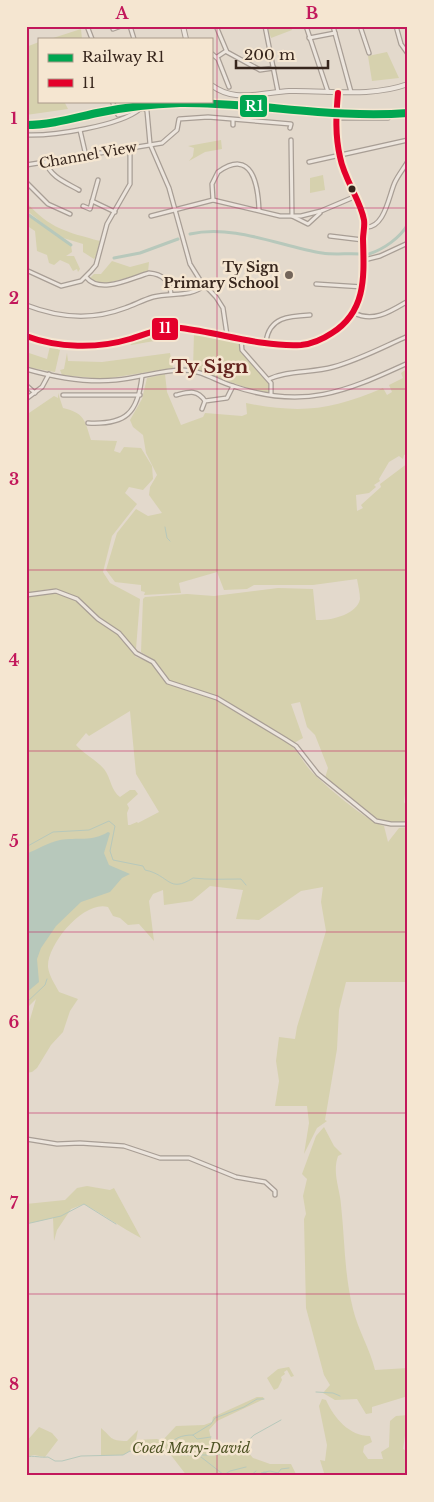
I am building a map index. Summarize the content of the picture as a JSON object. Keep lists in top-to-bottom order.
{
  "streets": {
    "street": ["Channel View"]
  },
  "districts": ["Ty Sign"],
  "parks": ["Coed Mary-David"],
  "places": ["Ty Sign Primary School"],
  "lines": ["transit line 11", "rail line R1"],
  "legend": ["Railway R1", "11"],
  "scale_bar": "200 m",
  "grid": {
    "columns": ["A", "B"],
    "rows": [
      "1",
      "2",
      "3",
      "4",
      "5",
      "6",
      "7",
      "8"
    ]
  }
}
